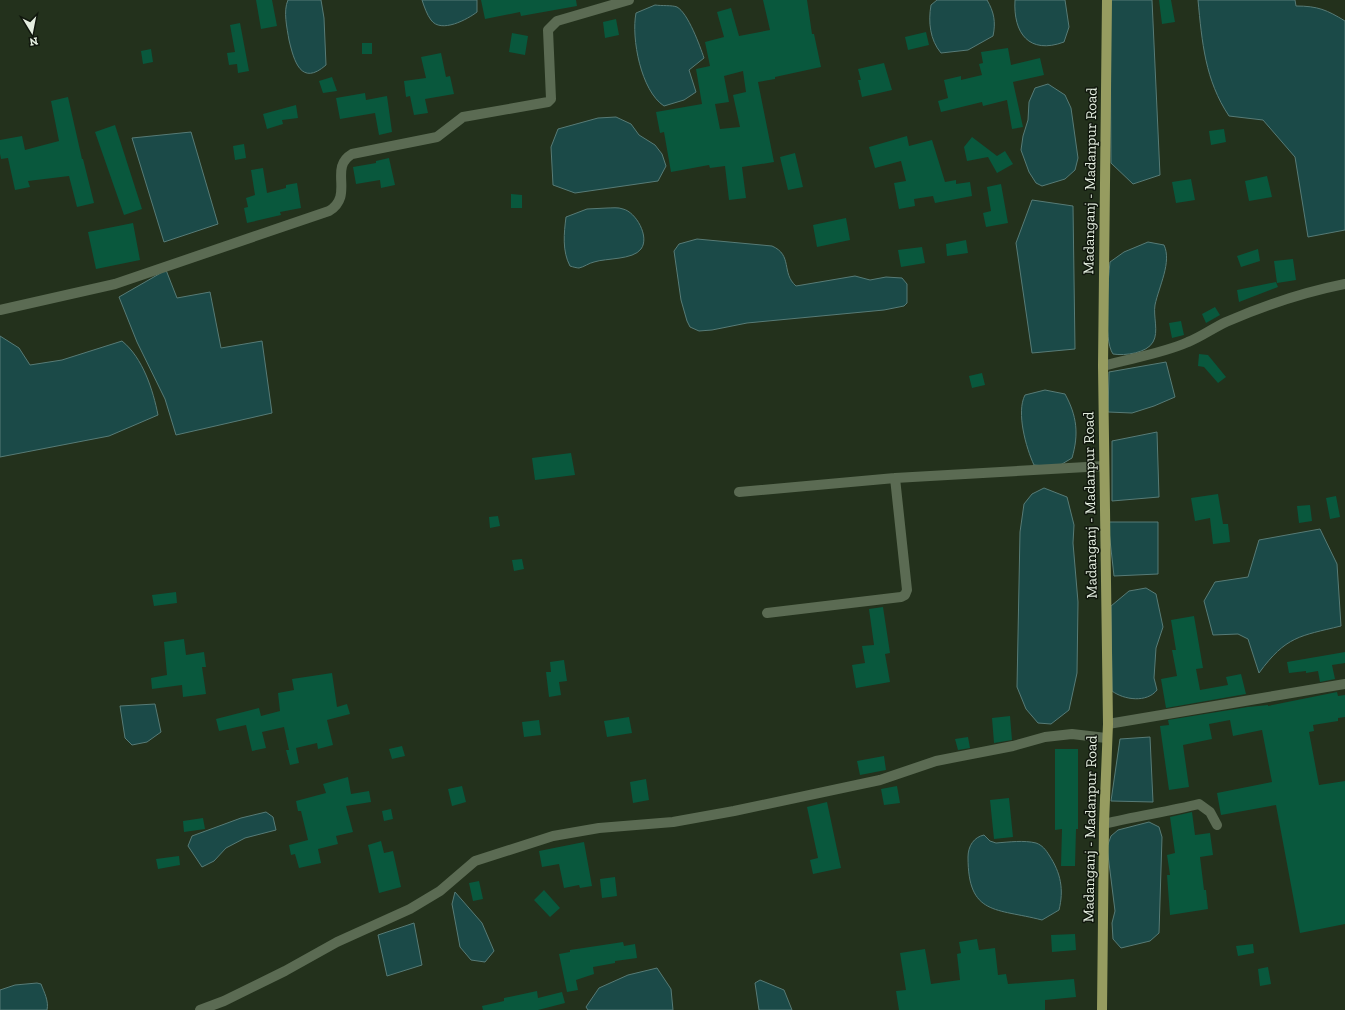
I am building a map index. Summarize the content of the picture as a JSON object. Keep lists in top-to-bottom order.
{
  "streets": {
    "main road": ["Madanganj - Madanpur Road"]
  },
  "north": "bottom"
}
